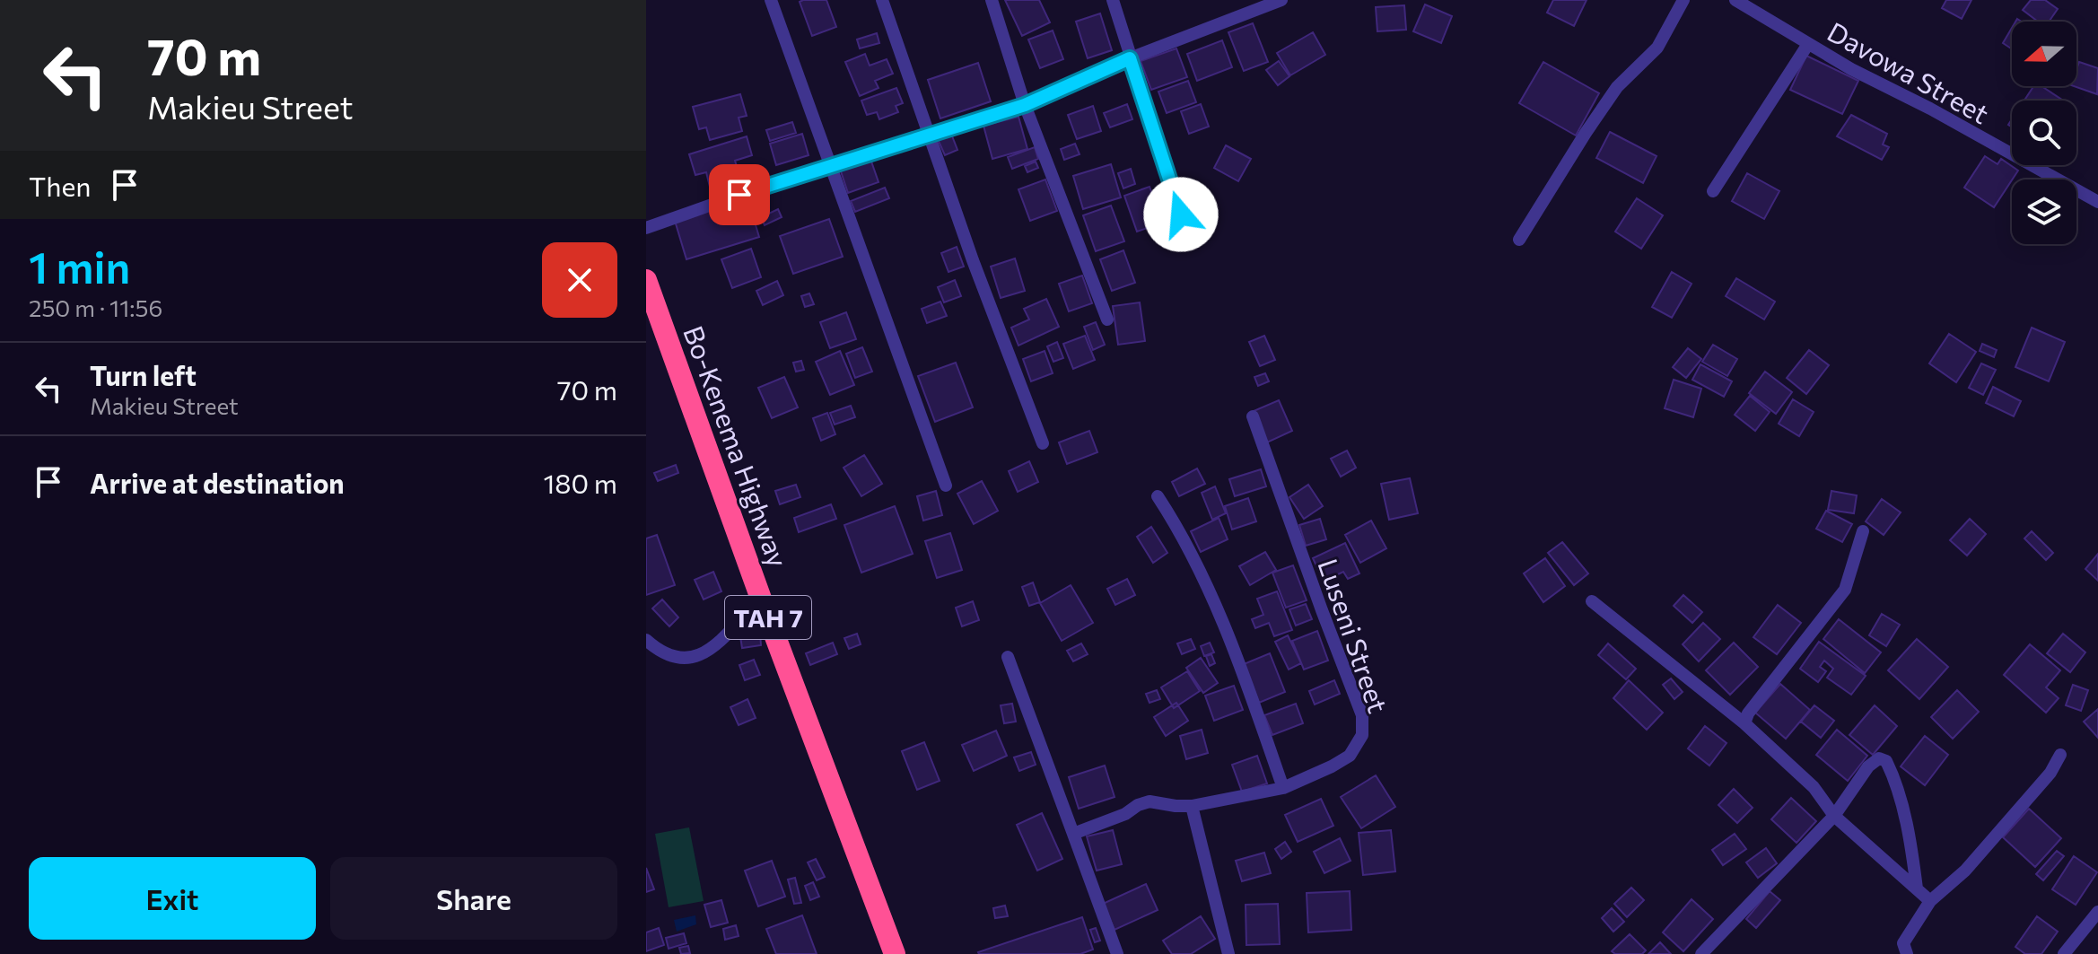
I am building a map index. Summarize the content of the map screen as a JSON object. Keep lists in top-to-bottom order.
{
  "streets": {
    "highway": ["Bo-Kenema Highway", "TAH 7"],
    "street": ["Davowa Street", "Luseni Street"]
  },
  "north": "left",
  "page": {
    "turn": ["70 m", "Makieu Street"],
    "then": "Then",
    "heading": ["1 min", "250 m · 11:56"],
    "list": [
      {
        "name": "Turn left",
        "note": "Makieu Street",
        "value": "70 m"
      },
      {
        "name": "Arrive at destination",
        "value": "180 m"
      }
    ],
    "buttons": ["Exit", "Share"]
  }
}
